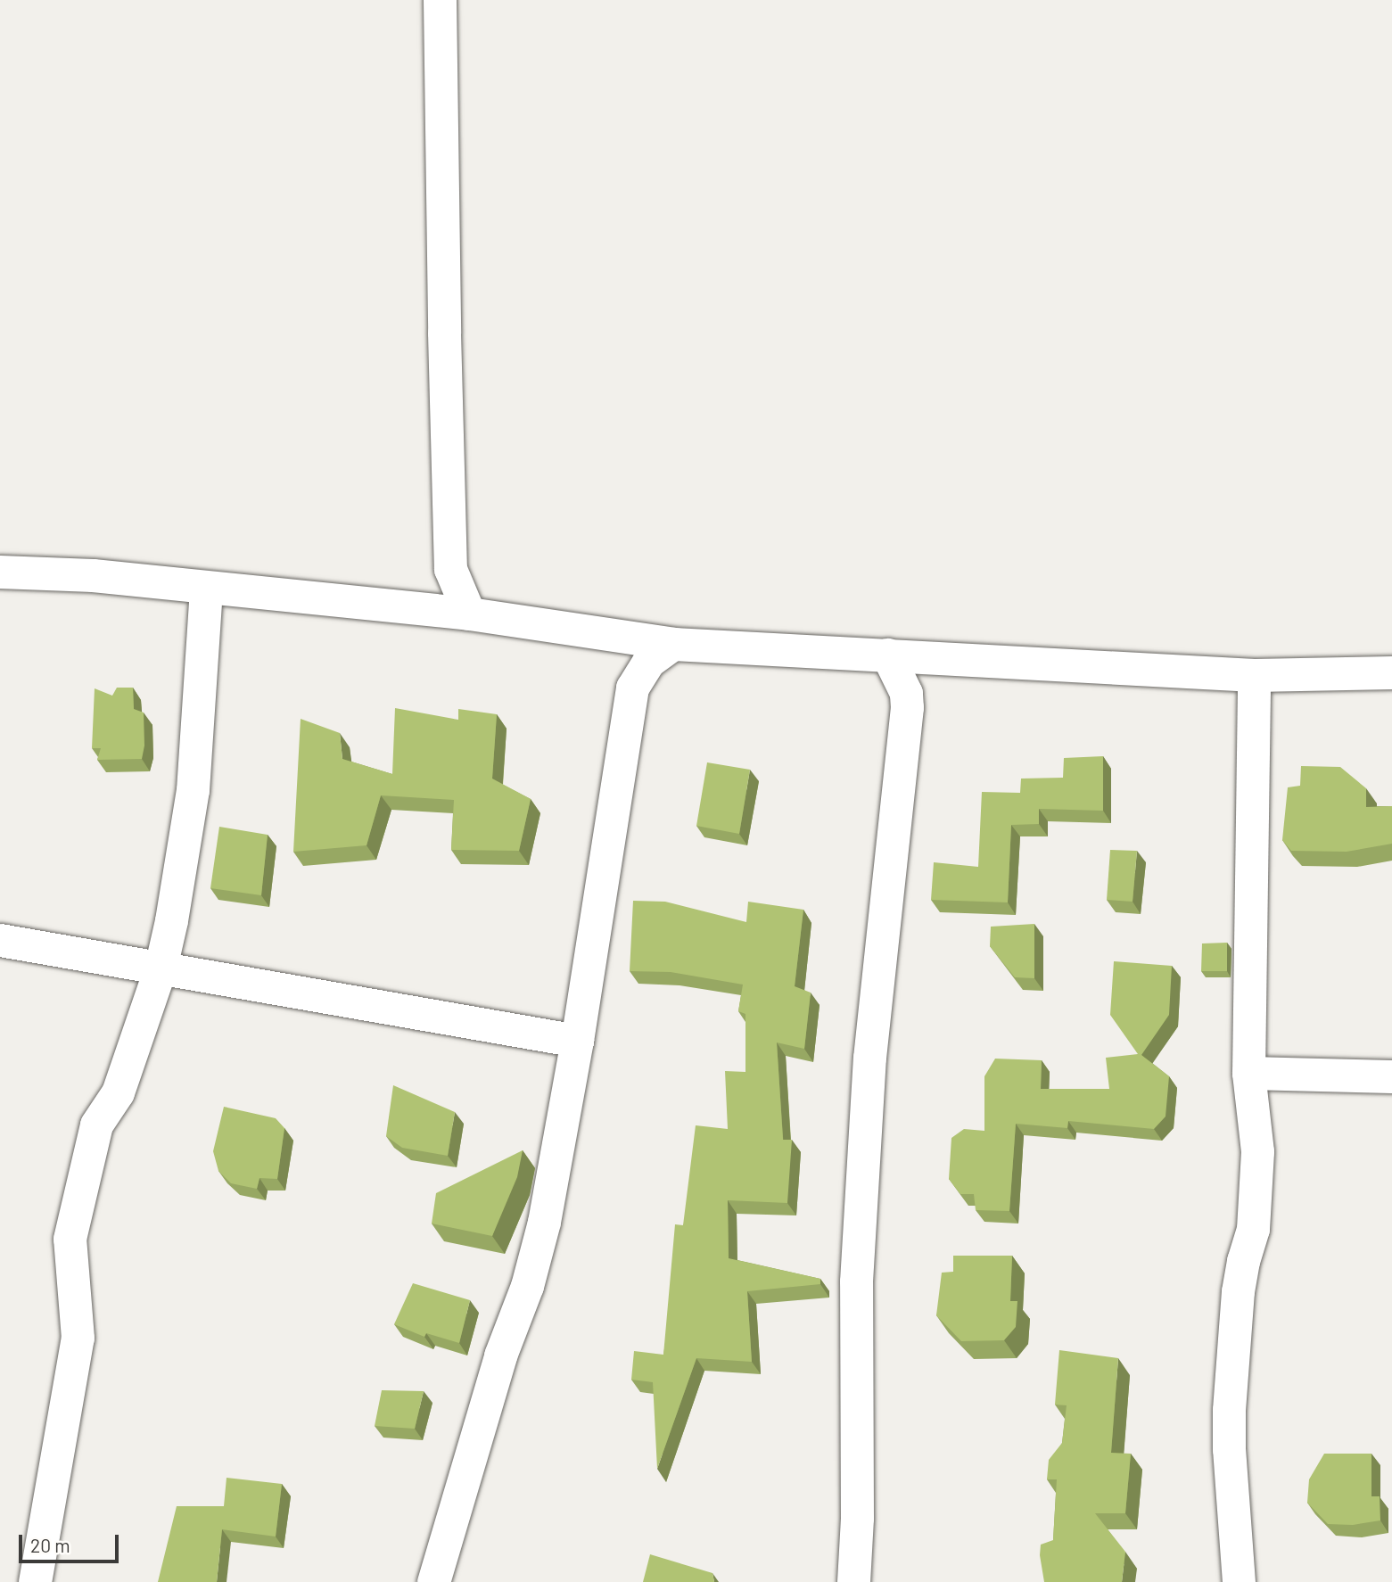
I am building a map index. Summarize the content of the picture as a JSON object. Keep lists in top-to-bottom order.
{
  "scale_bar": "20 m"
}
